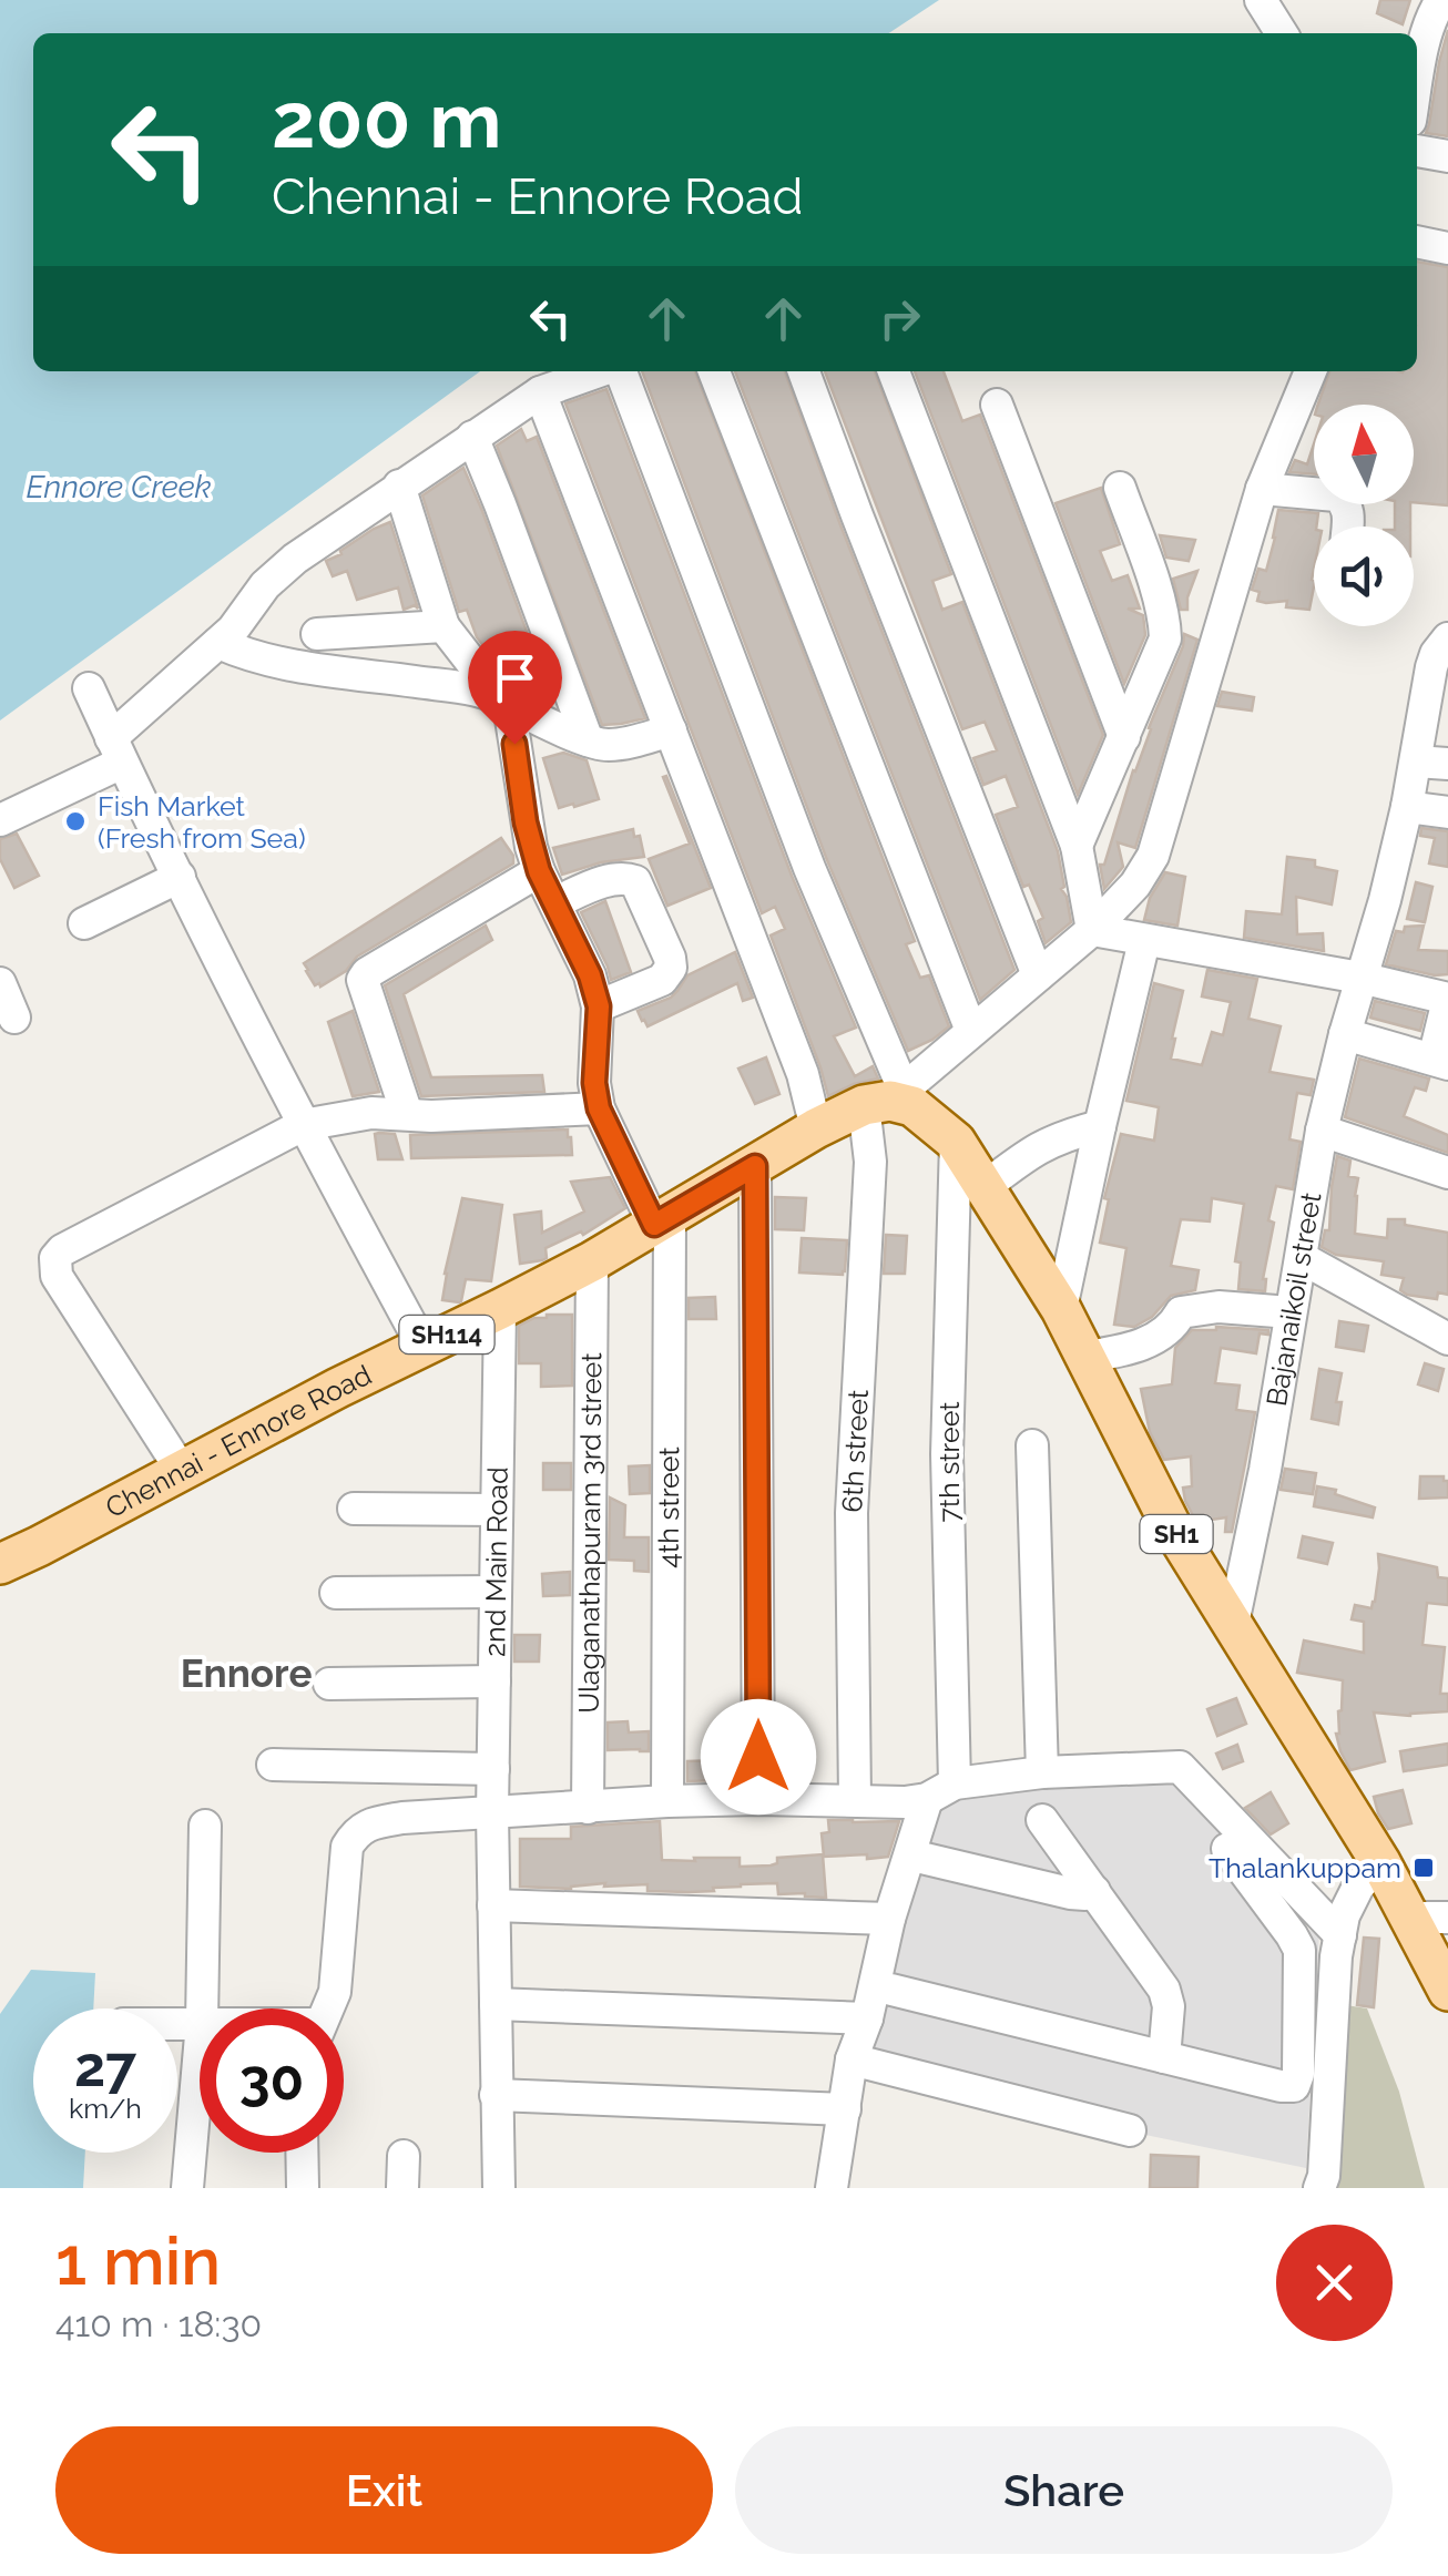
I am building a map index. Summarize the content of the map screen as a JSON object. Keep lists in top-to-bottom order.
{
  "streets": {
    "main road": ["SH114", "Chennai - Ennore Road", "SH1"],
    "street": [
      "Bajanaikoil street",
      "6th street",
      "7th street",
      "4th street",
      "Ulaganathapuram 3rd street",
      "2nd Main Road"
    ]
  },
  "crossings": [
    ["Bajanaikoil street", "SH1"],
    ["Chennai - Ennore Road", "6th street"],
    ["Chennai - Ennore Road", "4th street"],
    ["Chennai - Ennore Road", "Ulaganathapuram 3rd street"],
    ["Chennai - Ennore Road", "SH1"],
    ["Chennai - Ennore Road", "2nd Main Road"],
    ["6th street", "SH1"],
    ["7th street", "SH1"]
  ],
  "districts": ["Ennore"],
  "water": ["Ennore Creek"],
  "places": {
    "other": ["Fish Market (Fresh from Sea)"],
    "transit": ["Thalankuppam"]
  },
  "north": "top",
  "page": {
    "turn": ["200 m", "Chennai - Ennore Road"],
    "speed": "27 km/h",
    "limit": "30",
    "heading": ["1 min", "410 m · 18:30"],
    "buttons": ["Exit", "Share"]
  }
}
